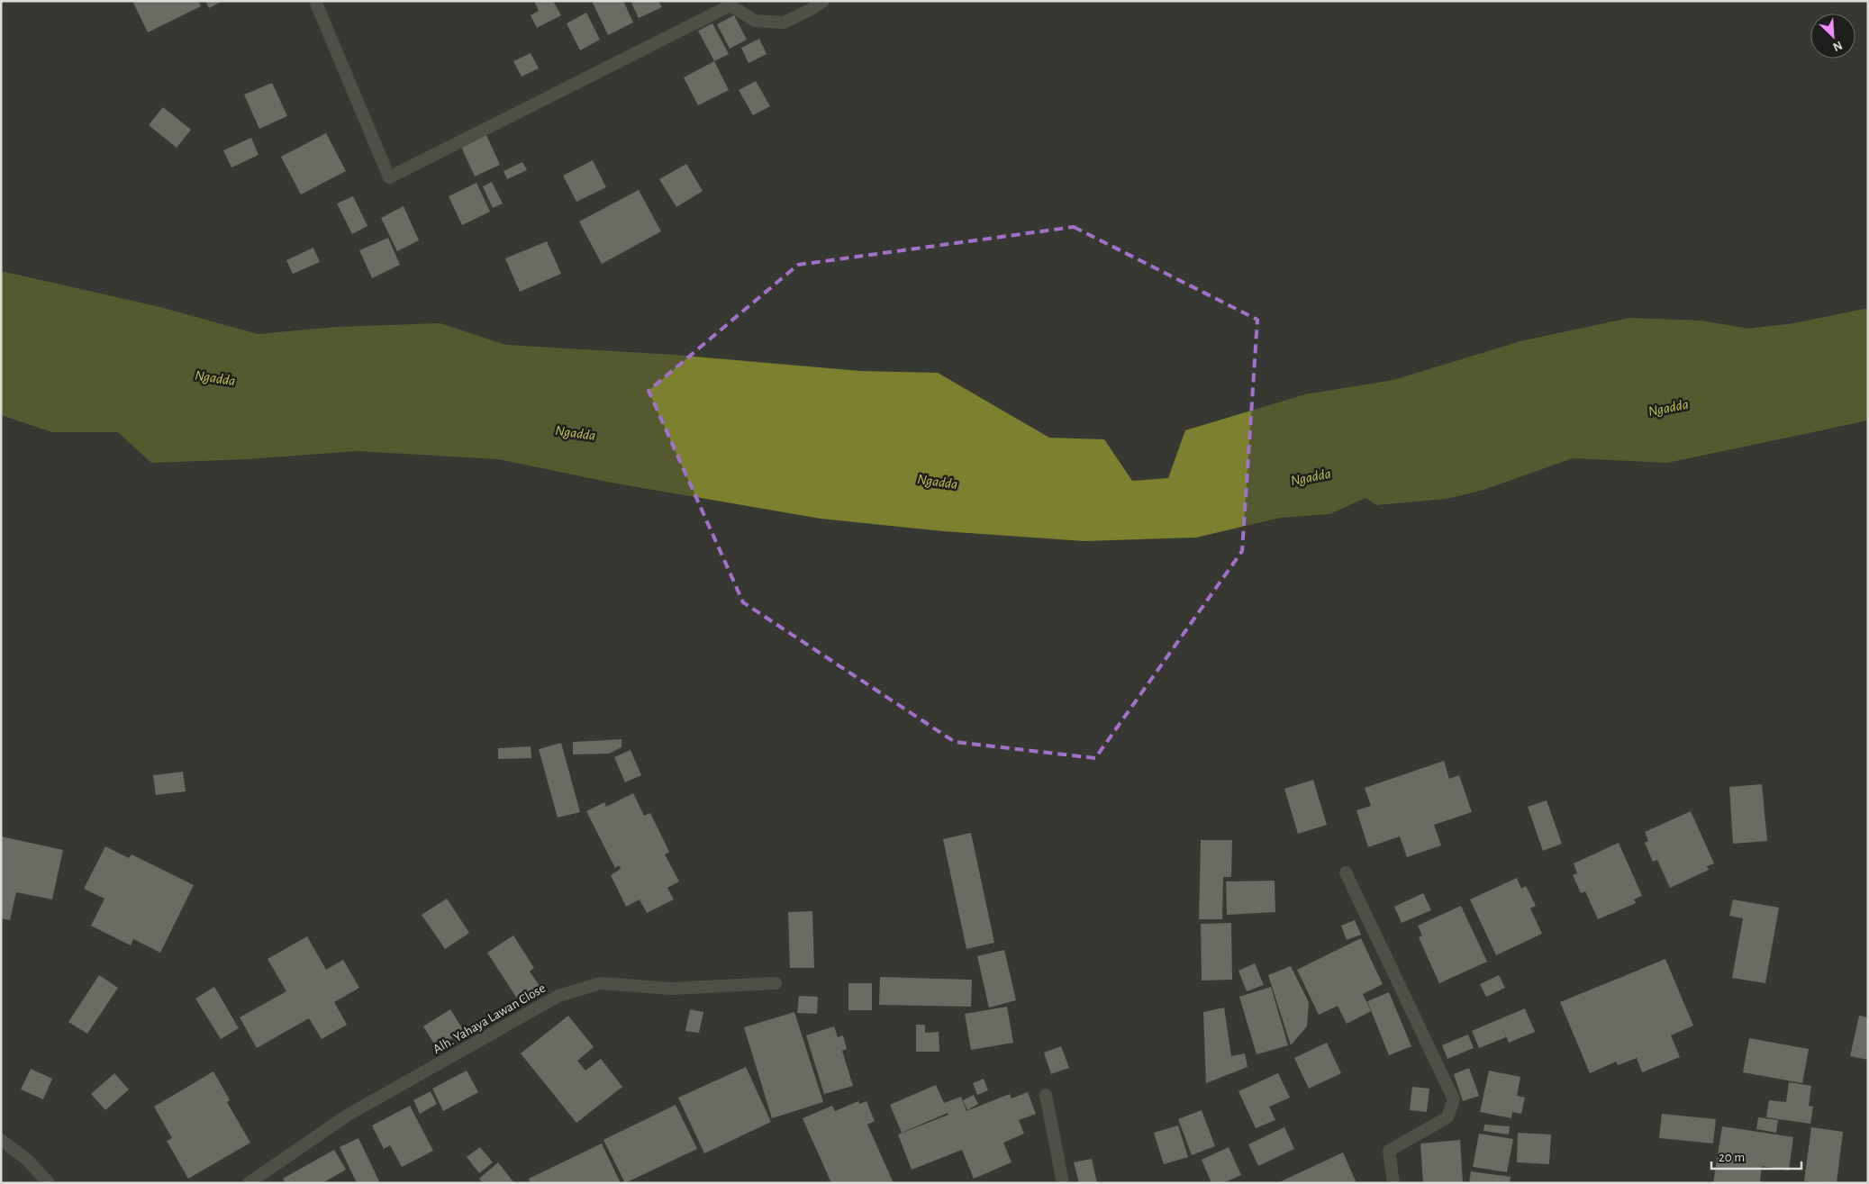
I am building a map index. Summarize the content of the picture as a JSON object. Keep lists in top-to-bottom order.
{
  "streets": {
    "street": ["Alh. Yahaya Lawan Close"]
  },
  "water": ["Ngadda"],
  "scale_bar": "20 m",
  "north": "bottom right"
}
